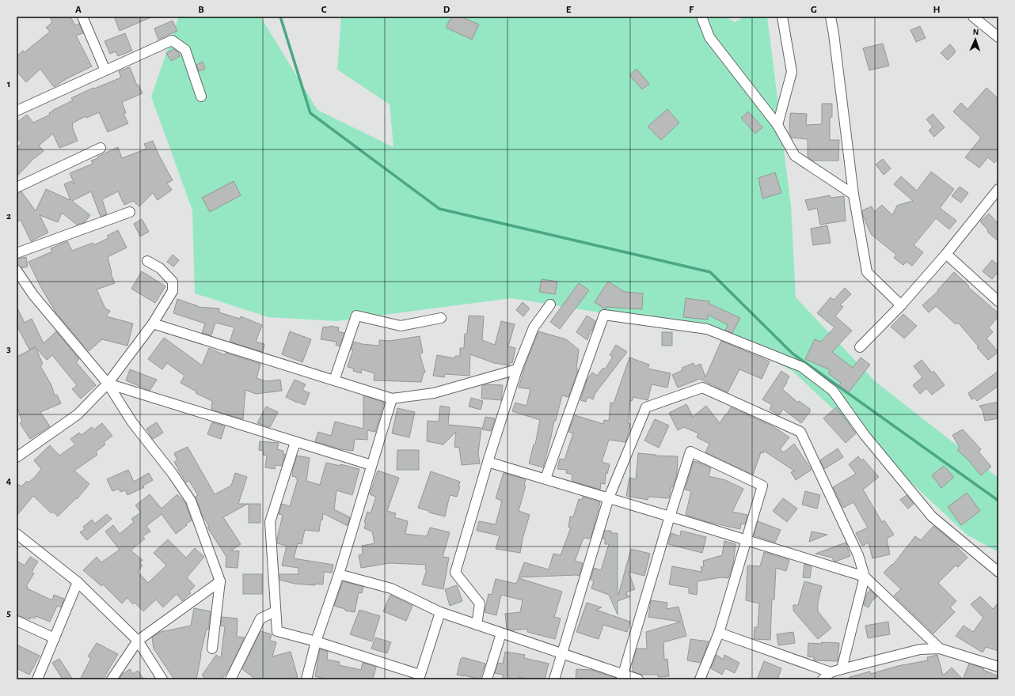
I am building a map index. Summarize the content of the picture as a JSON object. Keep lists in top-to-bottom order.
{
  "north": "top",
  "grid": {
    "columns": [
      "A",
      "B",
      "C",
      "D",
      "E",
      "F",
      "G",
      "H"
    ],
    "rows": [
      "1",
      "2",
      "3",
      "4",
      "5"
    ]
  }
}
